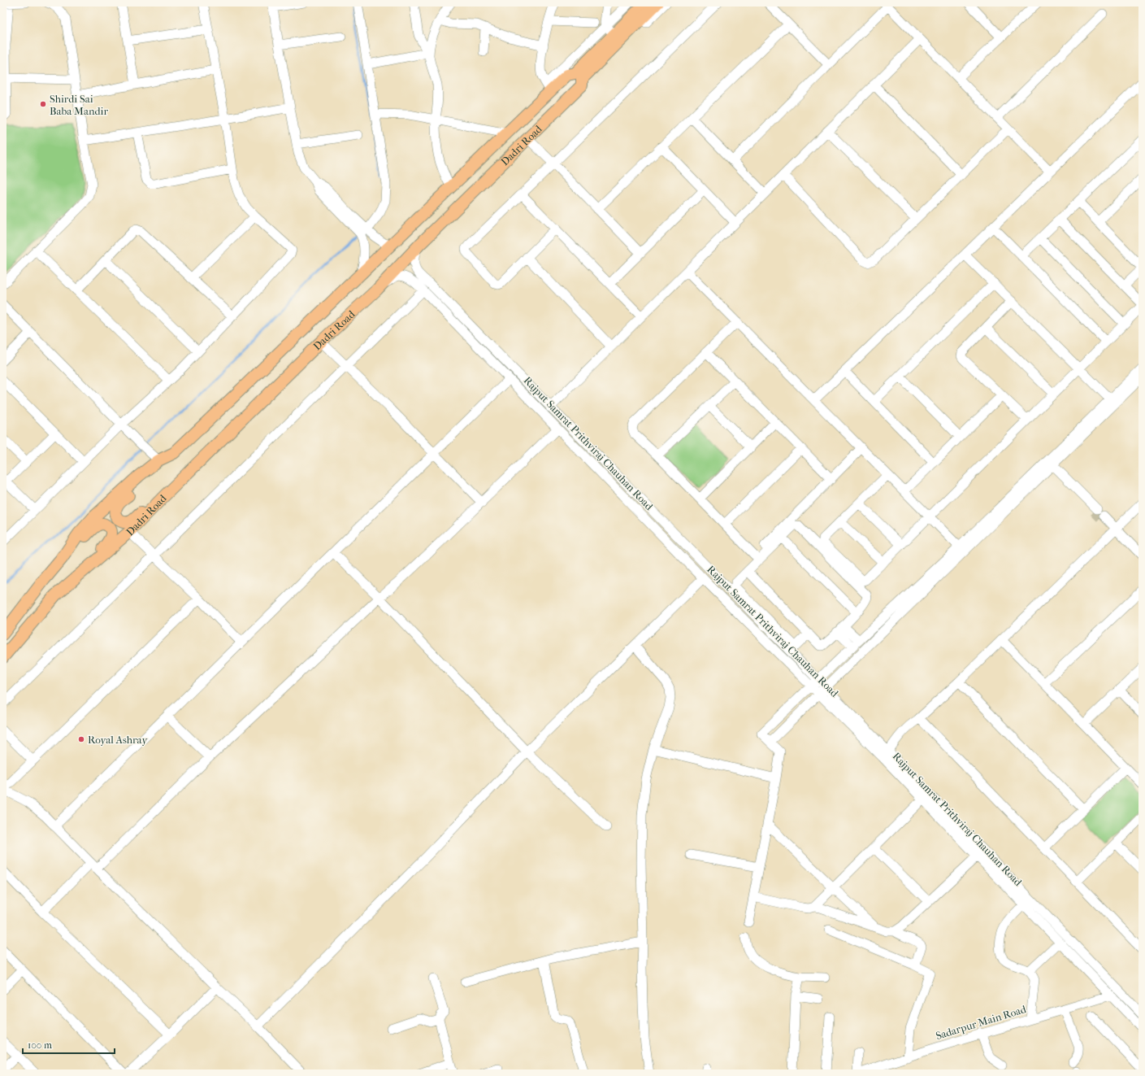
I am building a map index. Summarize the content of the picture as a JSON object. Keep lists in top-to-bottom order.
{
  "streets": {
    "main road": ["Dadri Road"],
    "street": ["Rajput Samrat Prithviraj Chauhan Road", "Sadarpur Main Road"]
  },
  "crossings": [
    ["Dadri Road", "Rajput Samrat Prithviraj Chauhan Road"],
    ["Rajput Samrat Prithviraj Chauhan Road", "Sadarpur Main Road"]
  ],
  "places": ["Shirdi Sai Baba Mandir", "Royal Ashray"],
  "scale_bar": "100 m"
}
